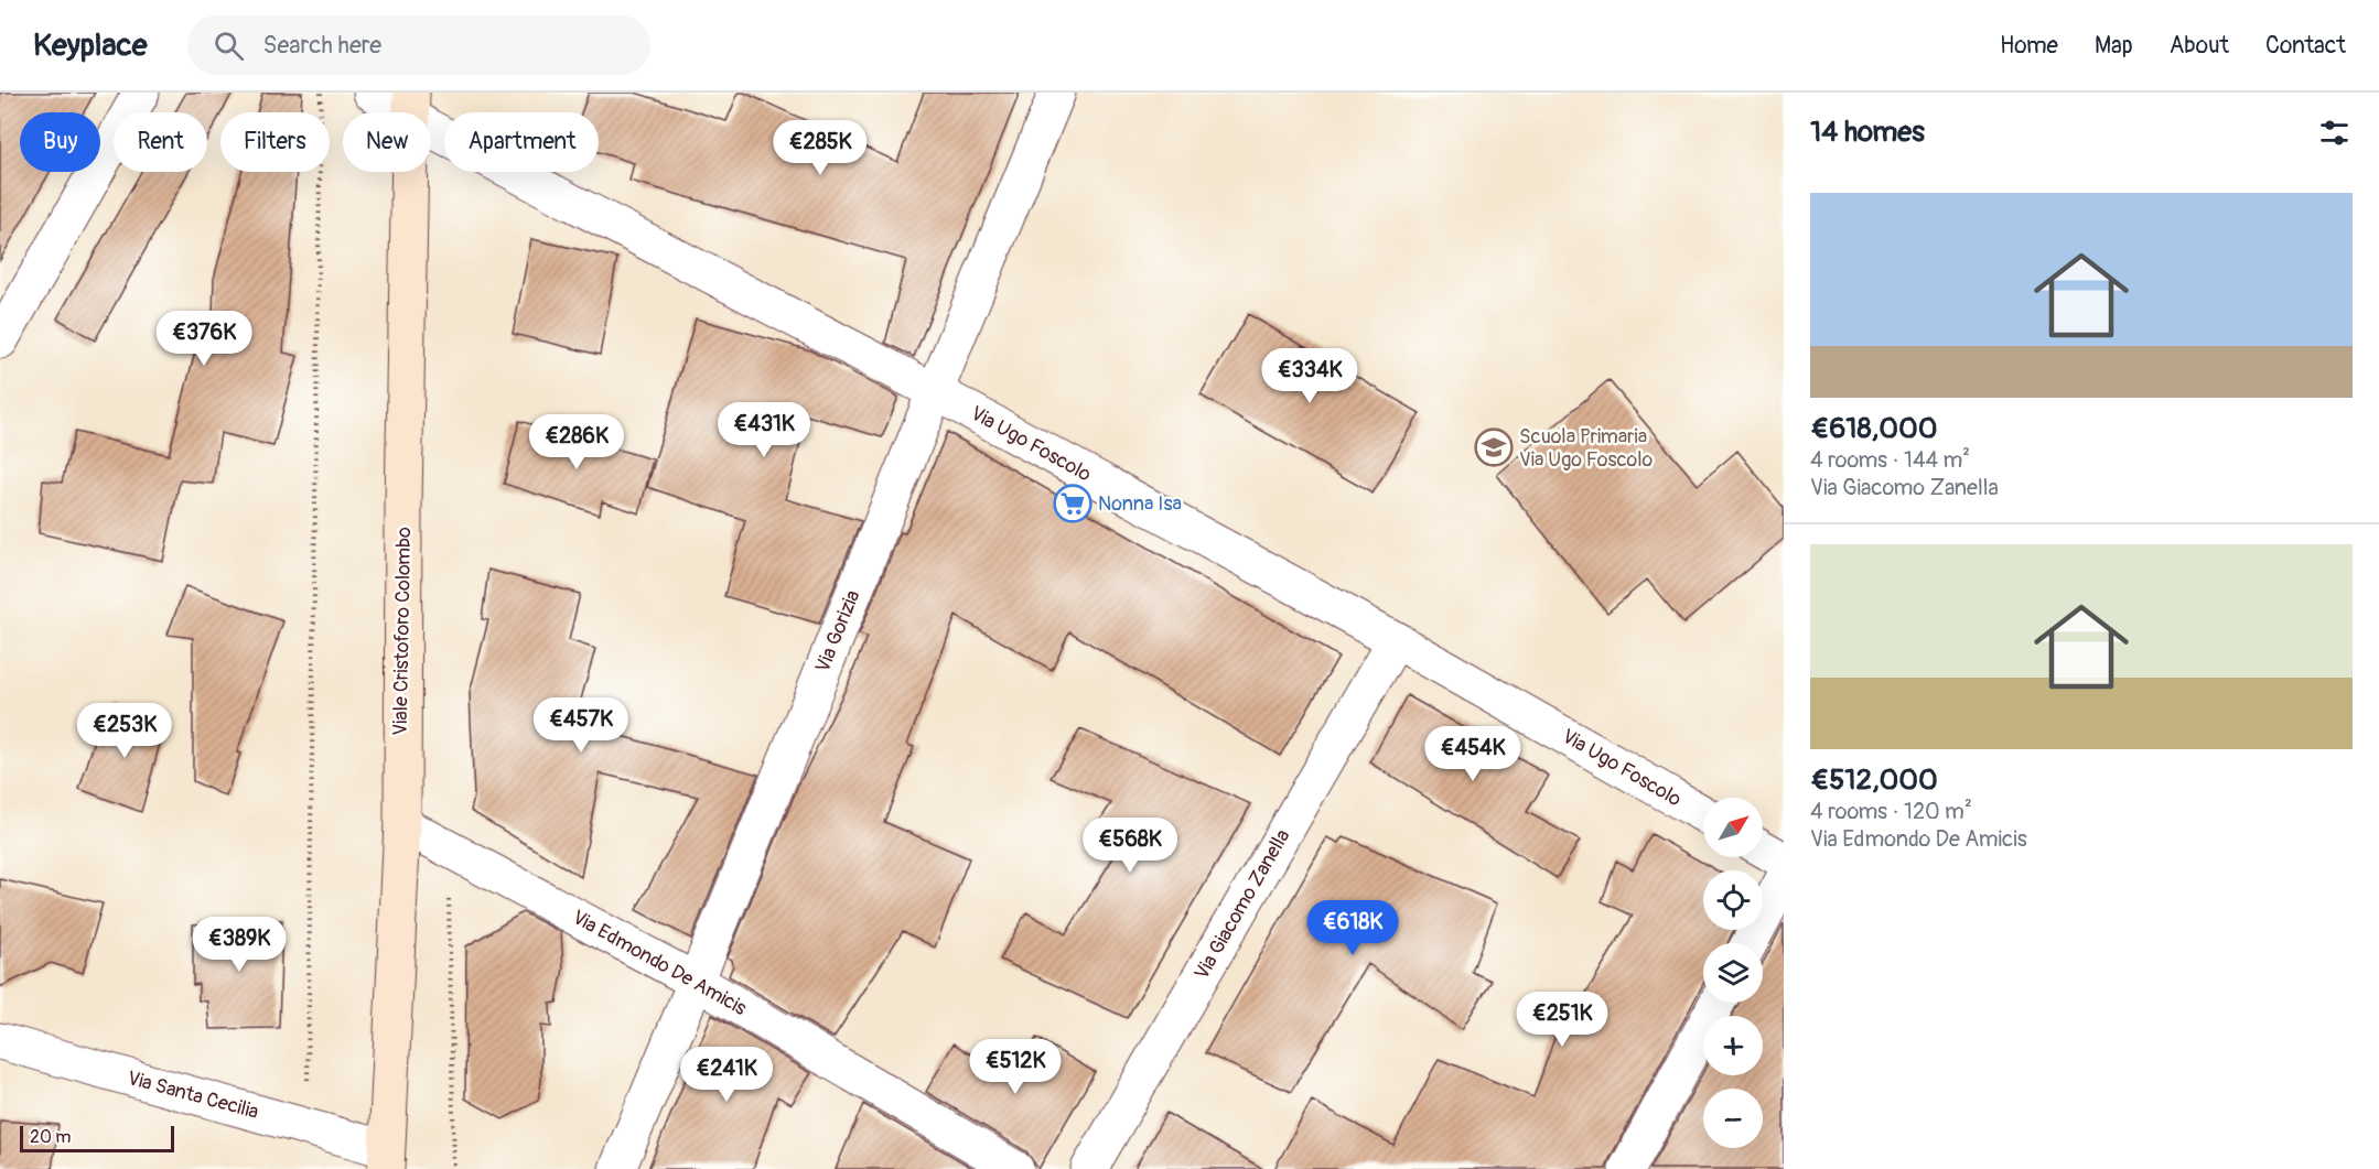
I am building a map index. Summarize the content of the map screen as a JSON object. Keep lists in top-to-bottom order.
{
  "streets": {
    "main road": ["Viale Cristoforo Colombo"],
    "street": [
      "Via Ugo Foscolo",
      "Via Gorizia",
      "Via Giacomo Zanella",
      "Via Edmondo De Amicis",
      "Via Santa Cecilia"
    ]
  },
  "crossings": [
    ["Via Ugo Foscolo", "Viale Cristoforo Colombo"],
    ["Via Ugo Foscolo", "Via Gorizia"],
    ["Via Ugo Foscolo", "Via Giacomo Zanella"],
    ["Viale Cristoforo Colombo", "Via Edmondo De Amicis"],
    ["Viale Cristoforo Colombo", "Via Santa Cecilia"],
    ["Via Gorizia", "Via Edmondo De Amicis"]
  ],
  "places": {
    "school or university": ["Scuola Primaria Via Ugo Foscolo"],
    "supermarket": ["Nonna Isa"]
  },
  "scale_bar": "20 m",
  "north": "top right",
  "page": {
    "header": "Keyplace",
    "search": "Search here",
    "nav": [
      "Home",
      "Map",
      "About",
      "Contact"
    ],
    "heading": "14 homes",
    "chip": [
      "Buy",
      "Rent",
      "Filters",
      "New",
      "Apartment"
    ],
    "price": [
      "€285K",
      "€376K",
      "€334K",
      "€431K",
      "€286K",
      "€457K",
      "€253K",
      "€454K",
      "€568K",
      "€618K",
      "€389K",
      "€251K",
      "€512K",
      "€241K"
    ],
    "list": [
      {
        "name": "€618,000",
        "note": "4 rooms · 144 m² · Via Giacomo Zanella"
      },
      {
        "name": "€512,000",
        "note": "4 rooms · 120 m² · Via Edmondo De Amicis"
      }
    ],
    "map_buttons": ["+", "−"],
    "scale": "20 m"
  }
}
